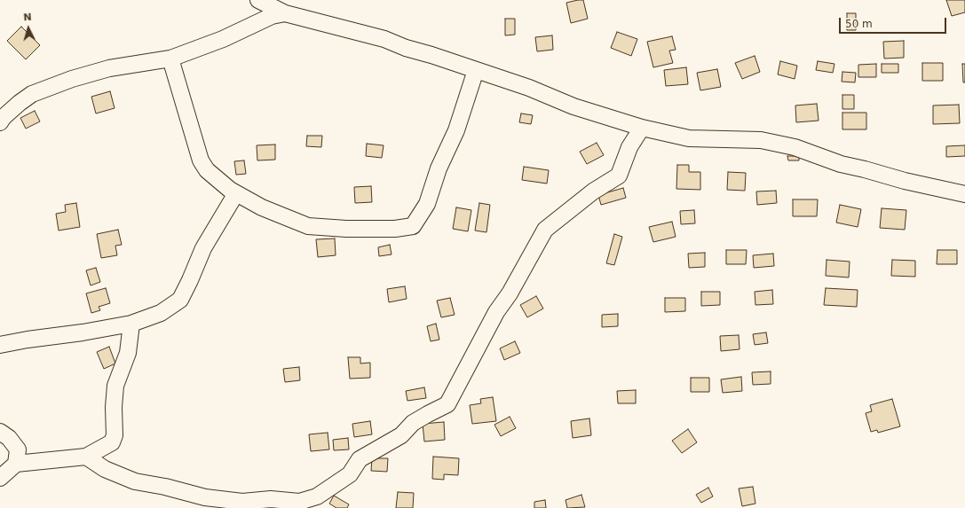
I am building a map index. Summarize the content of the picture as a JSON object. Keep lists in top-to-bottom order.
{
  "scale_bar": "50 m",
  "north": "top"
}
